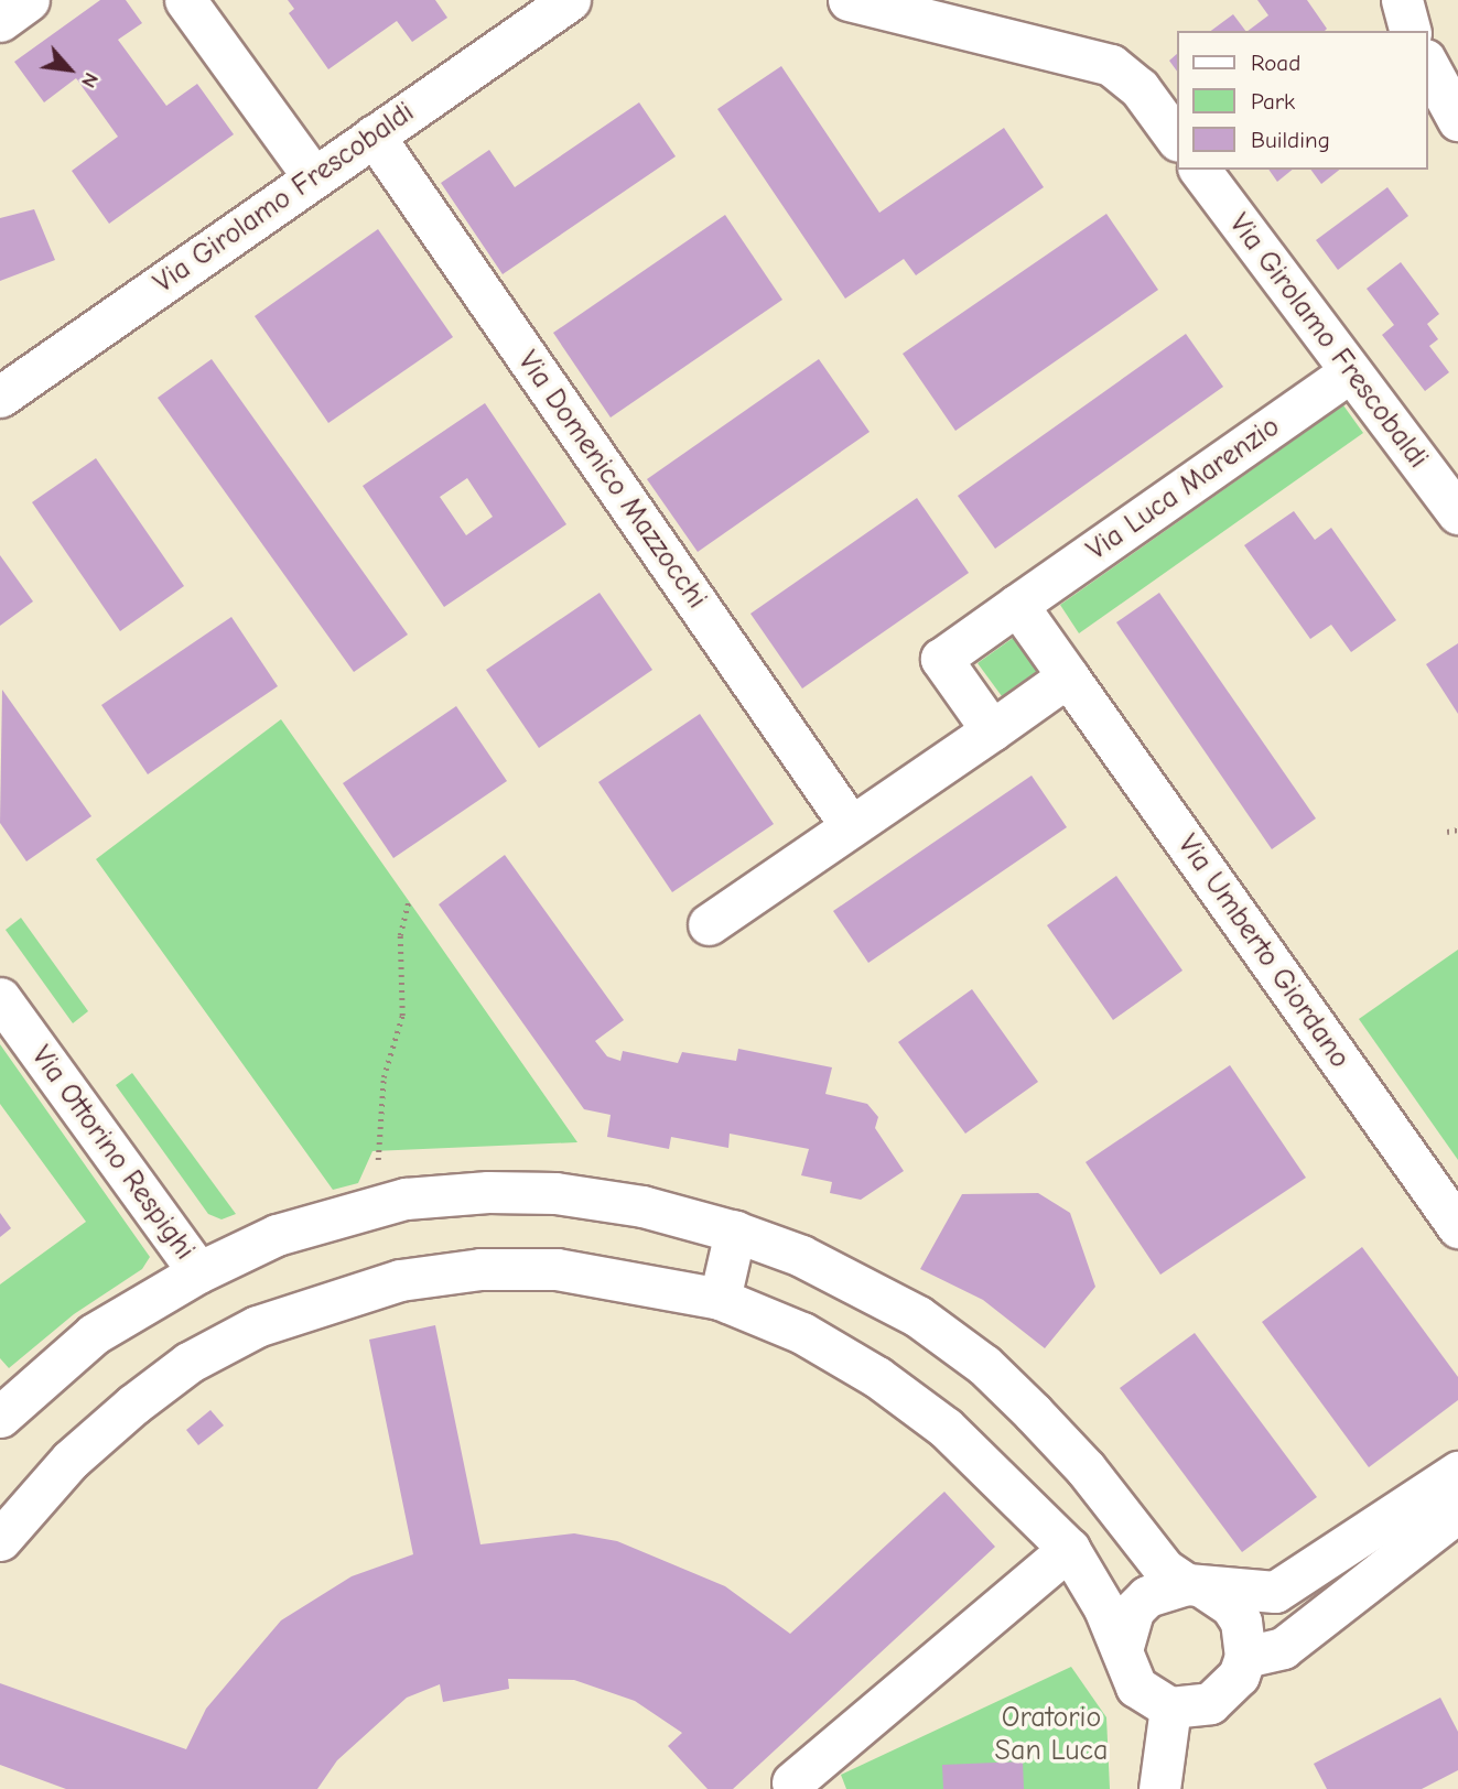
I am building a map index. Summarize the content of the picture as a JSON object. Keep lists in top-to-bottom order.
{
  "streets": {
    "street": [
      "Via Girolamo Frescobaldi",
      "Via Domenico Mazzocchi",
      "Via Luca Marenzio",
      "Via Umberto Giordano",
      "Via Ottorino Respighi"
    ]
  },
  "crossings": [
    ["Via Girolamo Frescobaldi", "Via Domenico Mazzocchi"],
    ["Via Girolamo Frescobaldi", "Via Luca Marenzio"]
  ],
  "parks": ["Oratorio San Luca"],
  "legend": ["Road", "Park", "Building"],
  "north": "bottom right"
}
